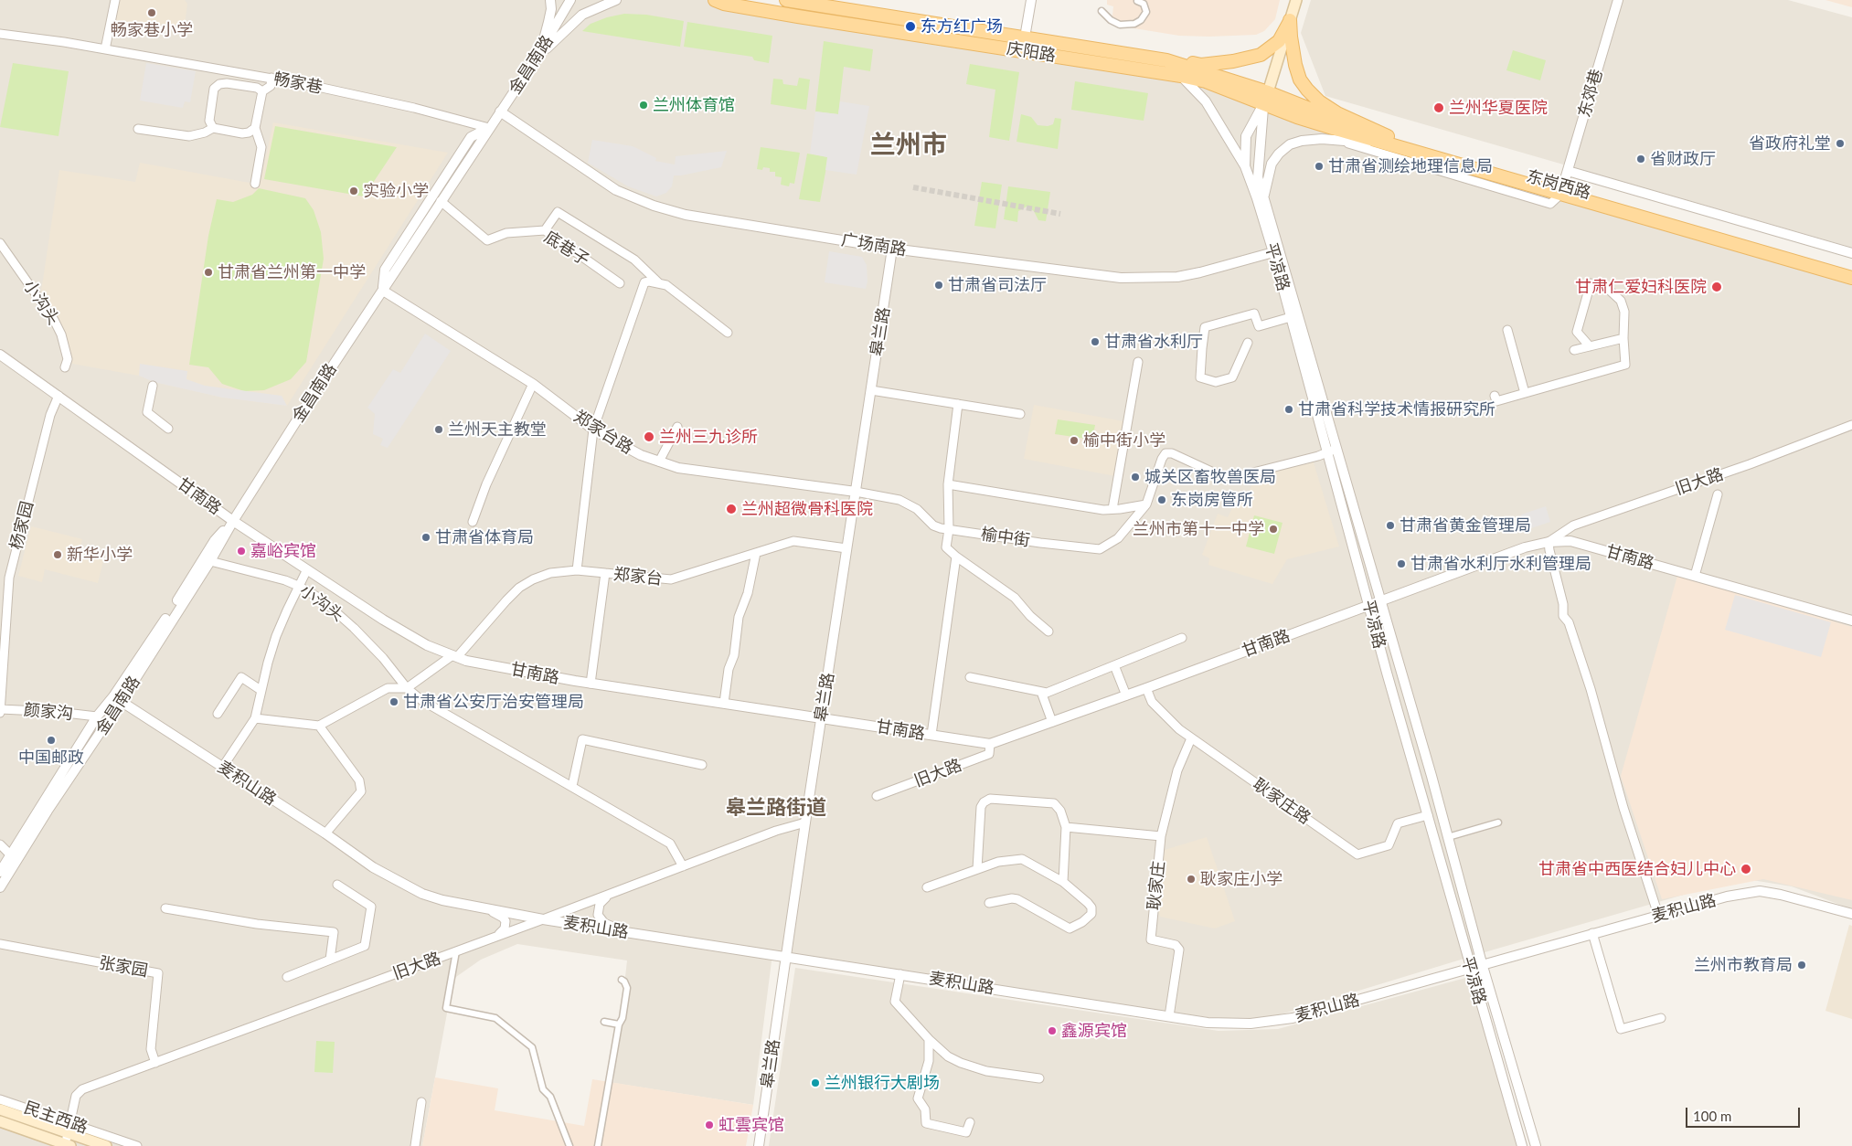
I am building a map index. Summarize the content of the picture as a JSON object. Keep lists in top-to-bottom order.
{
  "streets": {
    "main road": [
      "庆阳路",
      "东岗西路",
      "平凉路",
      "民主西路"
    ],
    "street": [
      "金昌南路",
      "畅家巷",
      "东郊巷",
      "广场南路",
      "底巷子",
      "小沟头",
      "皋兰路",
      "郑家台路",
      "旧大路",
      "甘南路",
      "杨家园",
      "榆中街",
      "郑家台",
      "颜家沟",
      "麦积山路",
      "耿家庄路",
      "耿家庄",
      "张家园"
    ]
  },
  "crossings": [
    ["庆阳路", "东岗西路"],
    ["庆阳路", "平凉路"],
    ["金昌南路", "畅家巷"],
    ["金昌南路", "广场南路"],
    ["金昌南路", "底巷子"],
    ["金昌南路", "小沟头"],
    ["金昌南路", "郑家台路"],
    ["金昌南路", "甘南路"],
    ["金昌南路", "颜家沟"],
    ["金昌南路", "麦积山路"],
    ["东郊巷", "东岗西路"],
    ["东岗西路", "平凉路"],
    ["广场南路", "平凉路"],
    ["广场南路", "皋兰路"],
    ["平凉路", "甘南路"],
    ["平凉路", "榆中街"],
    ["平凉路", "麦积山路"],
    ["平凉路", "耿家庄路"],
    ["小沟头", "旧大路"],
    ["小沟头", "郑家台"],
    ["皋兰路", "郑家台路"],
    ["皋兰路", "旧大路"],
    ["皋兰路", "甘南路"],
    ["皋兰路", "榆中街"],
    ["皋兰路", "郑家台"],
    ["皋兰路", "麦积山路"],
    ["郑家台路", "榆中街"],
    ["旧大路", "甘南路"],
    ["旧大路", "麦积山路"],
    ["旧大路", "张家园"],
    ["旧大路", "民主西路"],
    ["甘南路", "杨家园"],
    ["甘南路", "郑家台"],
    ["甘南路", "耿家庄路"],
    ["杨家园", "颜家沟"],
    ["麦积山路", "耿家庄"],
    ["耿家庄路", "耿家庄"]
  ],
  "districts": ["兰州市", "皋兰路街道"],
  "places": [
    "畅家巷小学",
    "东方红广场",
    "兰州体育馆",
    "兰州华夏医院",
    "省政府礼堂",
    "省财政厅",
    "甘肃省测绘地理信息局",
    "实验小学",
    "甘肃省兰州第一中学",
    "甘肃省司法厅",
    "甘肃仁爱妇科医院",
    "甘肃省水利厅",
    "甘肃省科学技术情报研究所",
    "兰州天主教堂",
    "兰州三九诊所",
    "榆中街小学",
    "城关区畜牧兽医局",
    "东岗房管所",
    "兰州超微骨科医院",
    "甘肃省黄金管理局",
    "兰州市第十一中学",
    "甘肃省体育局",
    "嘉峪宾馆",
    "新华小学",
    "甘肃省水利厅水利管理局",
    "甘肃省公安厅治安管理局",
    "中国邮政",
    "甘肃省中西医结合妇儿中心",
    "耿家庄小学",
    "兰州市教育局",
    "鑫源宾馆",
    "兰州银行大剧场",
    "虹雲宾馆"
  ],
  "scale_bar": "100 m"
}
